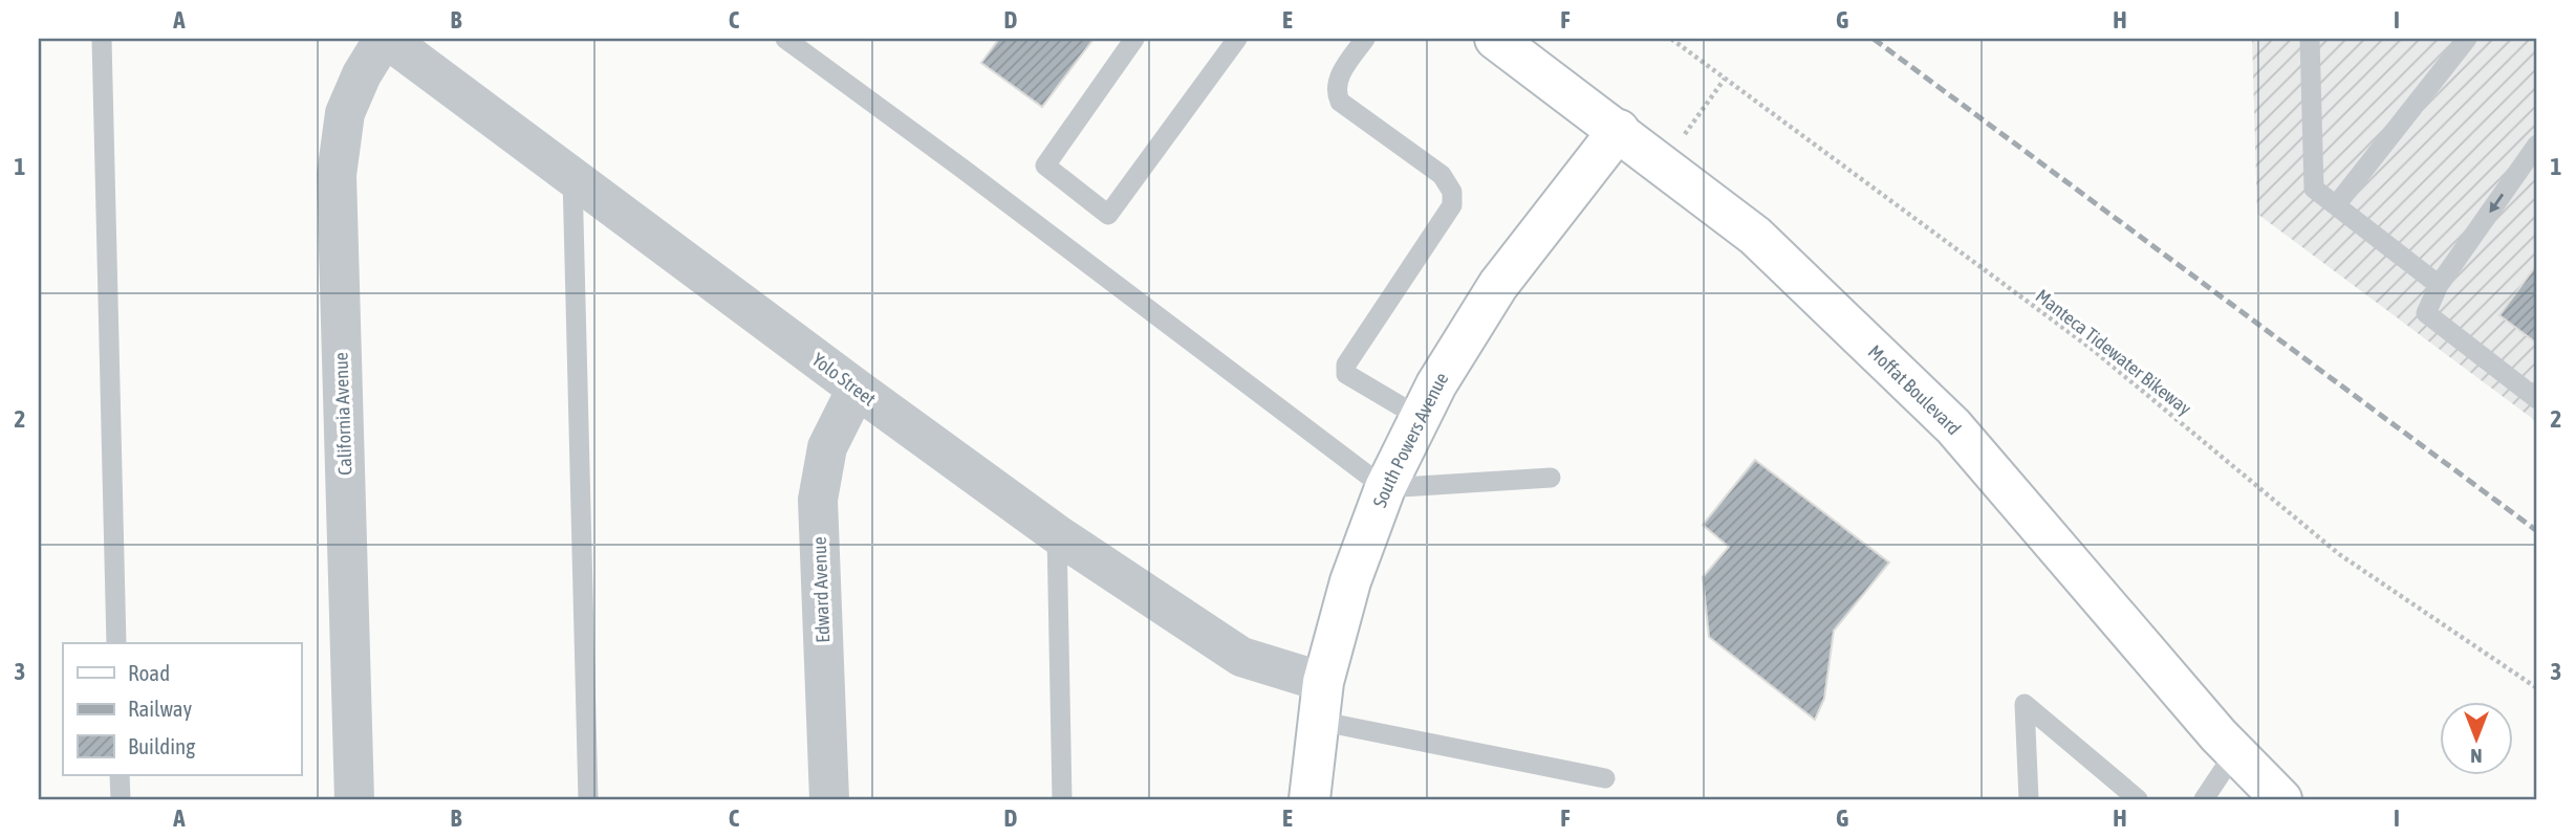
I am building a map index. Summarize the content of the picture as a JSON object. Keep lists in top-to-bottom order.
{
  "streets": {
    "main road": ["Moffat Boulevard", "South Powers Avenue"],
    "street": ["Yolo Street", "California Avenue", "Edward Avenue"],
    "path": ["Manteca Tidewater Bikeway"]
  },
  "crossings": [
    ["Yolo Street", "California Avenue"],
    ["Yolo Street", "South Powers Avenue"],
    ["Yolo Street", "Edward Avenue"],
    ["Moffat Boulevard", "South Powers Avenue"]
  ],
  "legend": ["Road", "Railway", "Building"],
  "north": "bottom",
  "grid": {
    "columns": [
      "A",
      "B",
      "C",
      "D",
      "E",
      "F",
      "G",
      "H",
      "I"
    ],
    "rows": ["1", "2", "3"]
  }
}
